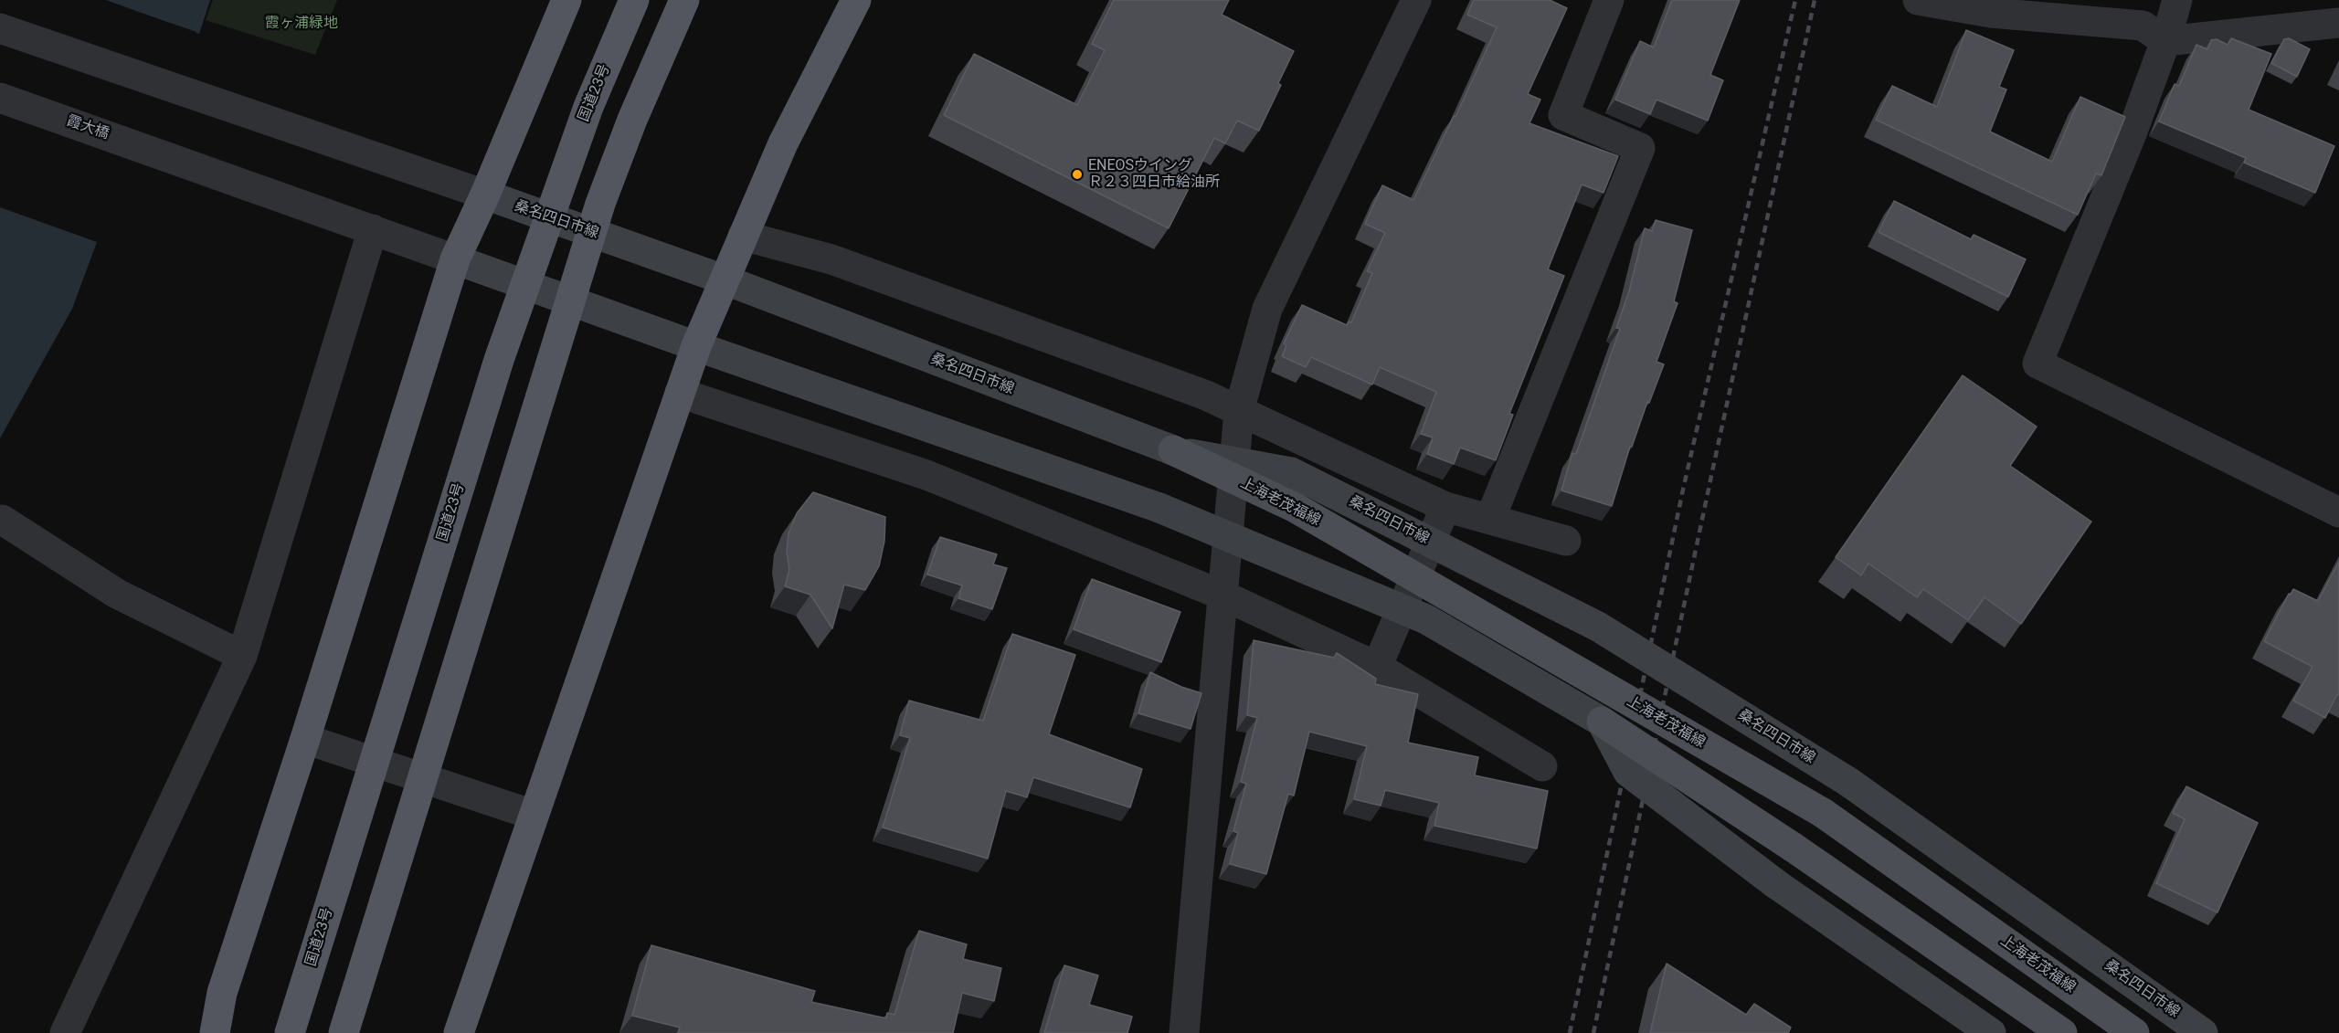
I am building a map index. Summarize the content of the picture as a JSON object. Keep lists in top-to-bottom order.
{
  "streets": {
    "highway": ["国道23号"],
    "main road": ["桑名四日市線", "上海老茂福線"],
    "street": ["霞大橋"]
  },
  "crossings": [
    ["桑名四日市線", "上海老茂福線"]
  ],
  "parks": ["霞ヶ浦緑地"],
  "places": ["ENEOSウイング Ｒ２３四日市給油所"]
}
